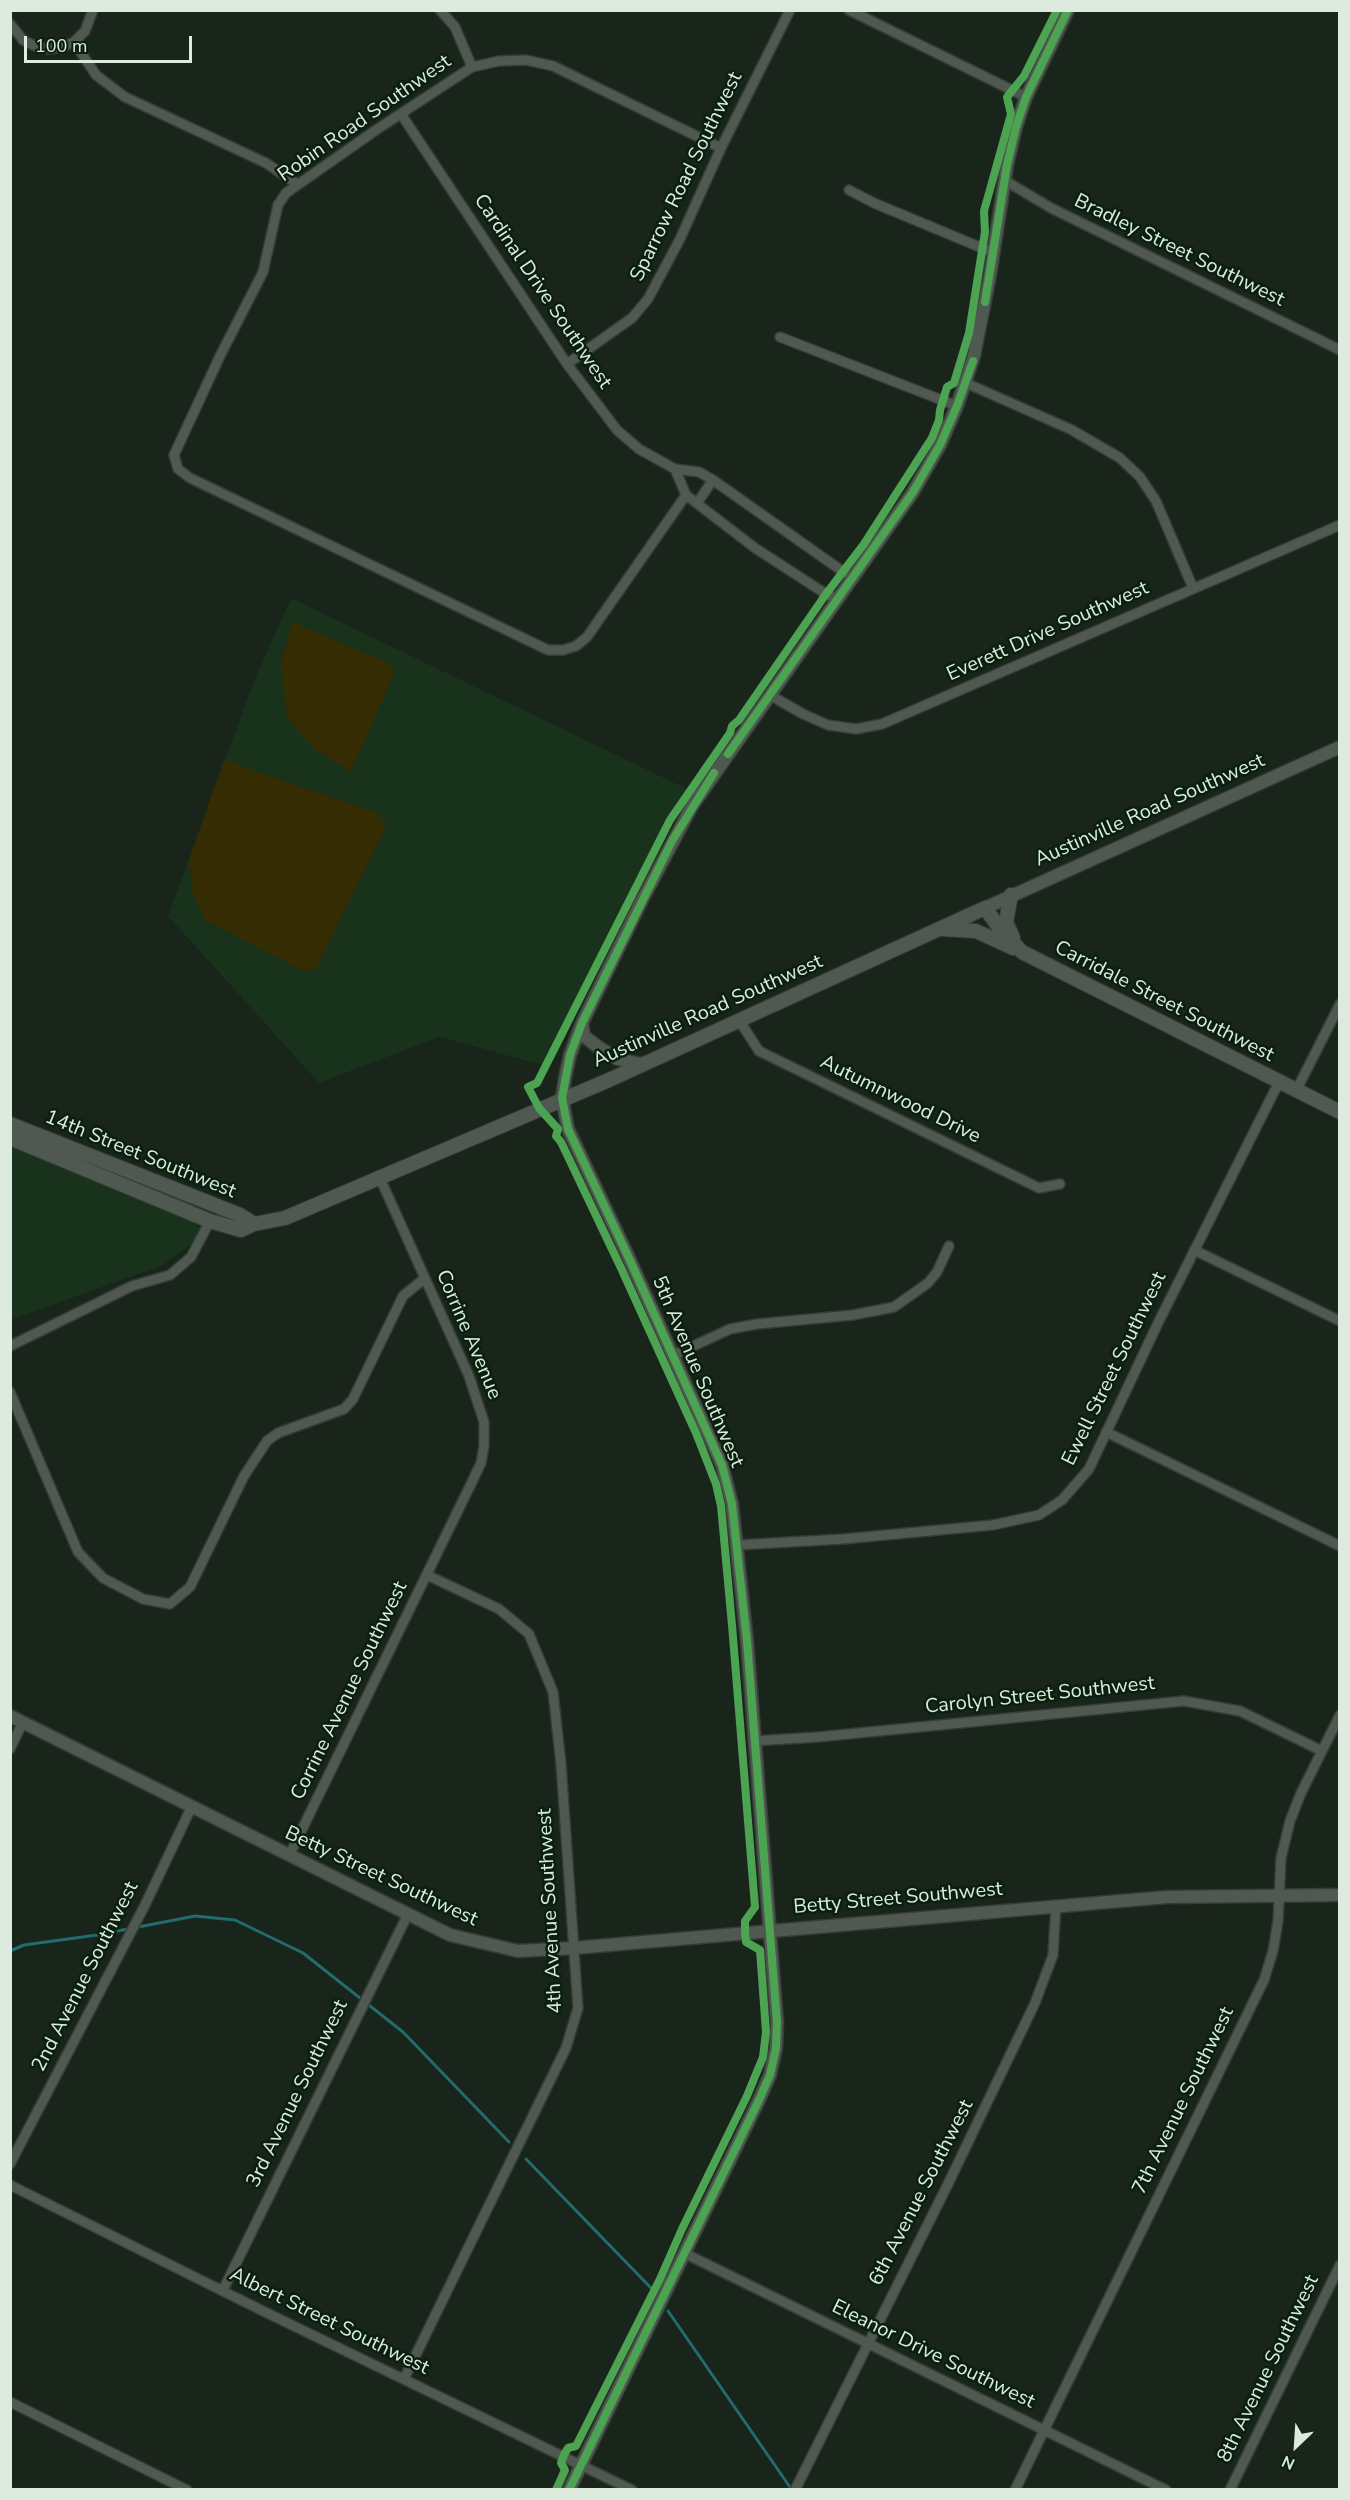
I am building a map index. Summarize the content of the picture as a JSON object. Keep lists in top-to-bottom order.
{
  "streets": {
    "main road": ["Austinville Road Southwest", "Carridale Street Southwest", "14th Street Southwest"],
    "street": [
      "Robin Road Southwest",
      "Sparrow Road Southwest",
      "Bradley Street Southwest",
      "Cardinal Drive Southwest",
      "Everett Drive Southwest",
      "Autumnwood Drive",
      "Corrine Avenue",
      "Ewell Street Southwest",
      "5th Avenue Southwest",
      "Corrine Avenue Southwest",
      "Carolyn Street Southwest",
      "Betty Street Southwest",
      "4th Avenue Southwest",
      "2nd Avenue Southwest",
      "3rd Avenue Southwest",
      "7th Avenue Southwest",
      "6th Avenue Southwest",
      "Albert Street Southwest",
      "Eleanor Drive Southwest",
      "8th Avenue Southwest"
    ]
  },
  "crossings": [
    ["Robin Road Southwest", "Sparrow Road Southwest"],
    ["Robin Road Southwest", "Cardinal Drive Southwest"],
    ["Sparrow Road Southwest", "Cardinal Drive Southwest"],
    ["Austinville Road Southwest", "Carridale Street Southwest"],
    ["Austinville Road Southwest", "Autumnwood Drive"],
    ["Austinville Road Southwest", "14th Street Southwest"],
    ["Austinville Road Southwest", "Corrine Avenue"],
    ["Austinville Road Southwest", "5th Avenue Southwest"],
    ["Carridale Street Southwest", "Ewell Street Southwest"],
    ["Corrine Avenue", "Corrine Avenue Southwest"],
    ["Corrine Avenue", "4th Avenue Southwest"],
    ["Ewell Street Southwest", "5th Avenue Southwest"],
    ["5th Avenue Southwest", "Carolyn Street Southwest"],
    ["5th Avenue Southwest", "Betty Street Southwest"],
    ["5th Avenue Southwest", "Albert Street Southwest"],
    ["5th Avenue Southwest", "Eleanor Drive Southwest"],
    ["Corrine Avenue Southwest", "Betty Street Southwest"],
    ["Corrine Avenue Southwest", "4th Avenue Southwest"],
    ["Carolyn Street Southwest", "7th Avenue Southwest"],
    ["Betty Street Southwest", "4th Avenue Southwest"],
    ["Betty Street Southwest", "2nd Avenue Southwest"],
    ["Betty Street Southwest", "3rd Avenue Southwest"],
    ["Betty Street Southwest", "7th Avenue Southwest"],
    ["Betty Street Southwest", "6th Avenue Southwest"],
    ["4th Avenue Southwest", "Albert Street Southwest"],
    ["3rd Avenue Southwest", "Albert Street Southwest"],
    ["7th Avenue Southwest", "Eleanor Drive Southwest"],
    ["6th Avenue Southwest", "Eleanor Drive Southwest"]
  ],
  "scale_bar": "100 m",
  "north": "bottom left"
}
